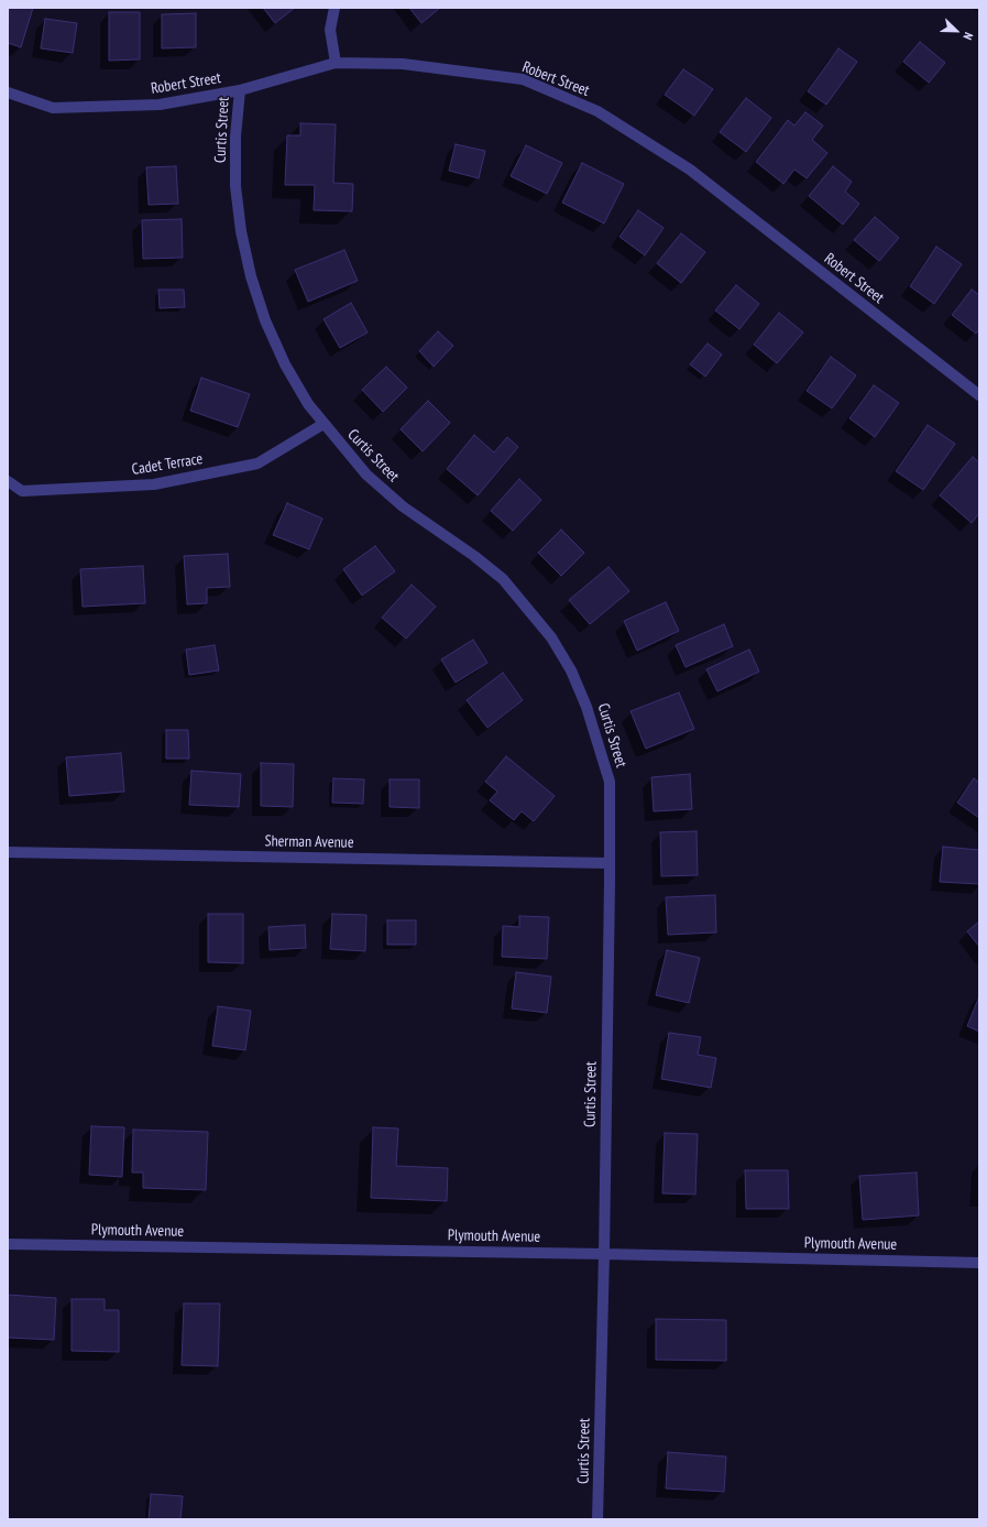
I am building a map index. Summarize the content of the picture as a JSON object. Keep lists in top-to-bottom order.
{
  "streets": {
    "street": [
      "Robert Street",
      "Curtis Street",
      "Cadet Terrace",
      "Sherman Avenue",
      "Plymouth Avenue"
    ]
  },
  "crossings": [
    ["Robert Street", "Curtis Street"],
    ["Curtis Street", "Cadet Terrace"],
    ["Curtis Street", "Sherman Avenue"],
    ["Curtis Street", "Plymouth Avenue"]
  ],
  "north": "bottom right"
}
